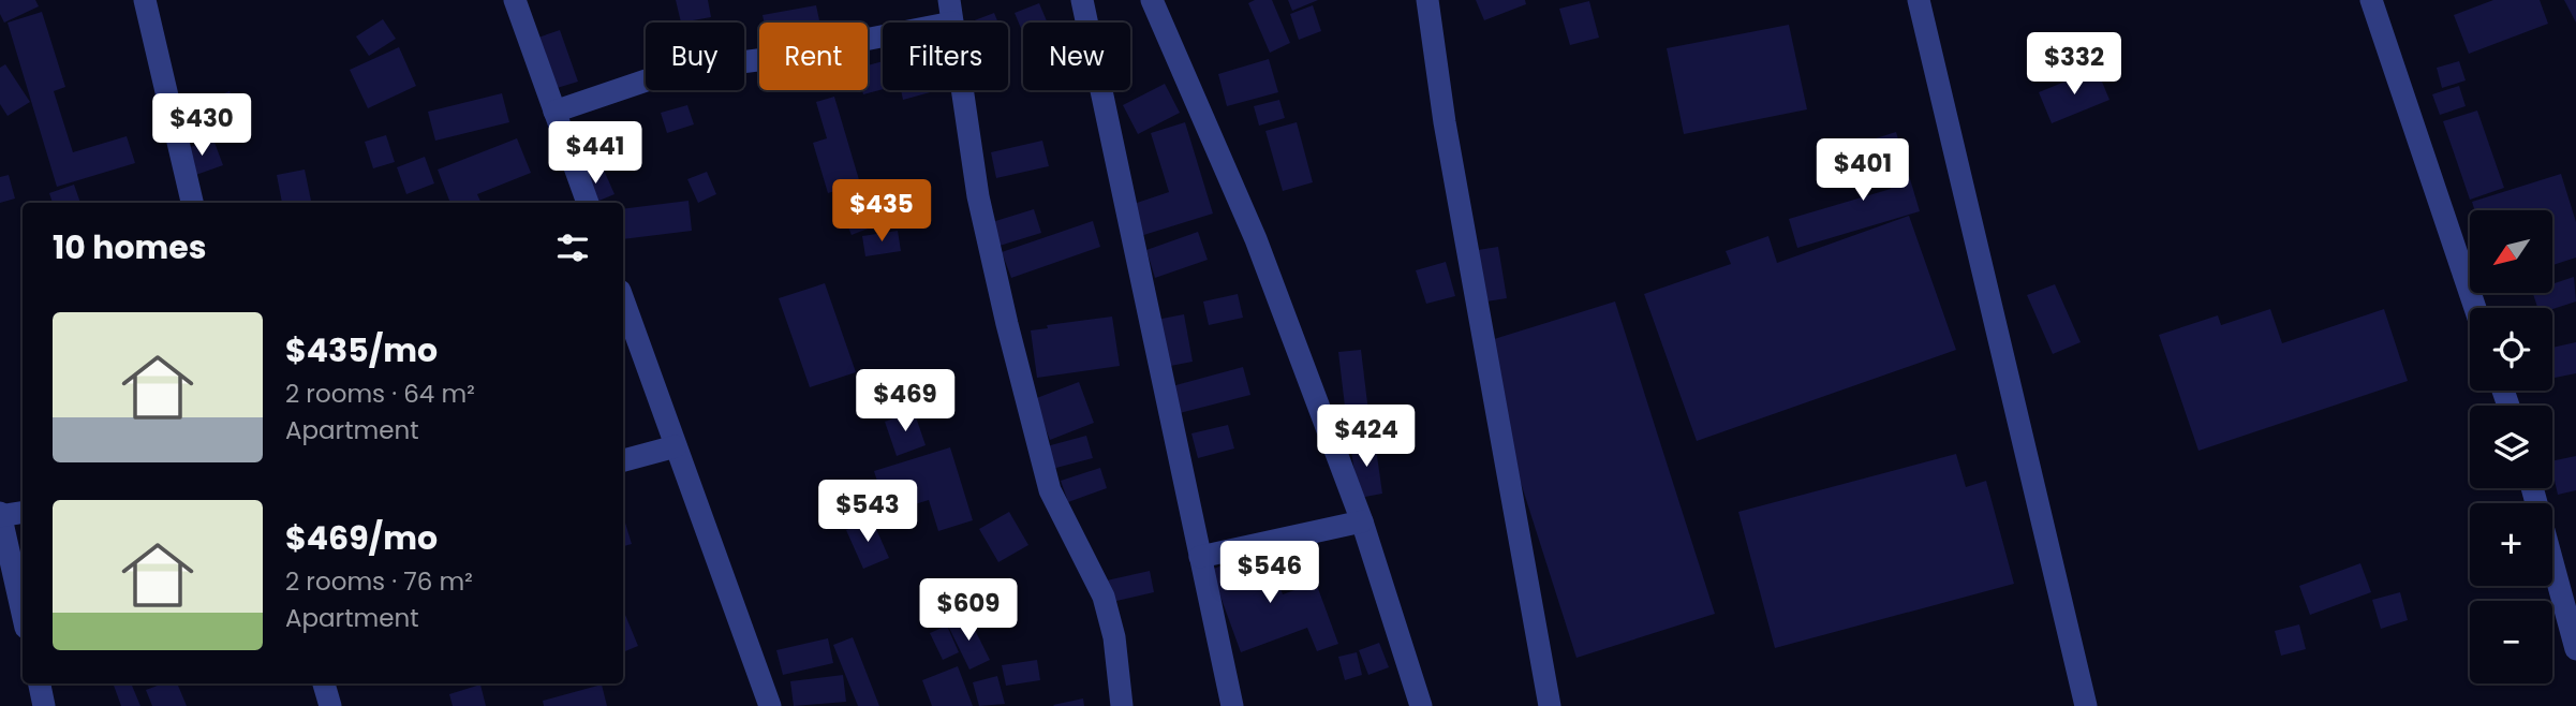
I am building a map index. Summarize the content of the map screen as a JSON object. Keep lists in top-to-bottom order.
{
  "north": "bottom left",
  "page": {
    "chip": [
      "Buy",
      "Rent",
      "Filters",
      "New"
    ],
    "price": [
      "$332",
      "$430",
      "$441",
      "$401",
      "$435",
      "$469",
      "$424",
      "$543",
      "$546",
      "$609"
    ],
    "heading": "10 homes",
    "map_buttons": ["+", "−"],
    "list": [
      {
        "name": "$435/mo",
        "note": "2 rooms · 64 m² · Apartment"
      },
      {
        "name": "$469/mo",
        "note": "2 rooms · 76 m² · Apartment"
      }
    ]
  }
}
